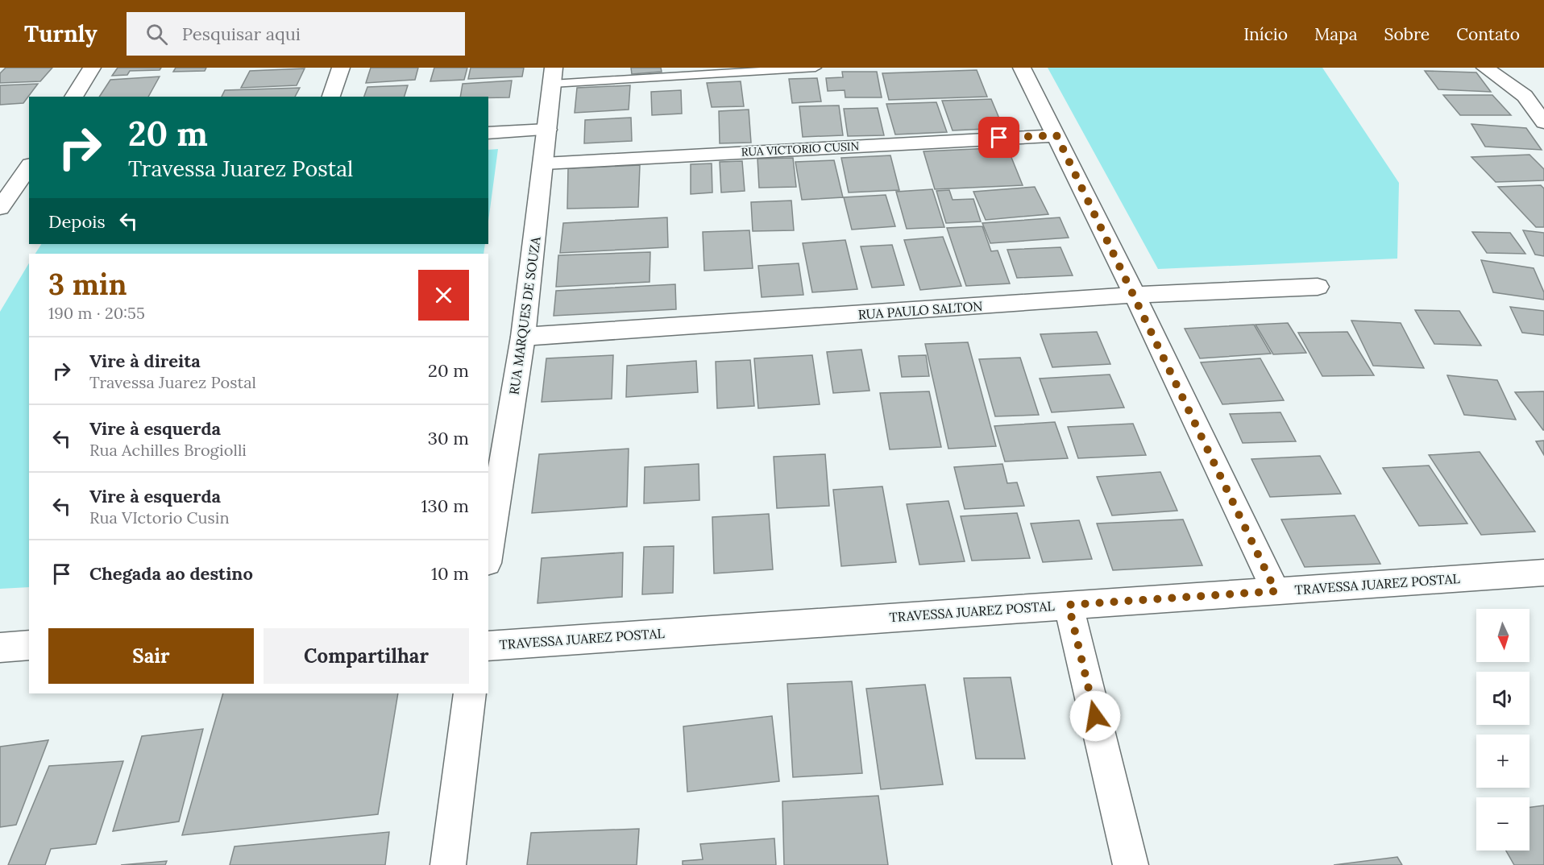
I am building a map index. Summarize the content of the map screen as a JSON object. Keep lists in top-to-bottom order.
{
  "streets": {
    "street": [
      "RUA VICTORIO CUSIN",
      "RUA PAULO SALTON",
      "RUA MARQUES DE SOUZA",
      "TRAVESSA JUAREZ POSTAL"
    ]
  },
  "crossings": [
    ["RUA VICTORIO CUSIN", "RUA MARQUES DE SOUZA"],
    ["RUA PAULO SALTON", "RUA MARQUES DE SOUZA"]
  ],
  "north": "bottom",
  "page": {
    "header": "Turnly",
    "search": "Pesquisar aqui",
    "nav": [
      "Início",
      "Mapa",
      "Sobre",
      "Contato"
    ],
    "turn": ["20 m", "Travessa Juarez Postal"],
    "then": "Depois",
    "heading": ["3 min", "190 m · 20:55"],
    "list": [
      {
        "name": "Vire à direita",
        "note": "Travessa Juarez Postal",
        "value": "20 m"
      },
      {
        "name": "Vire à esquerda",
        "note": "Rua Achilles Brogiolli",
        "value": "30 m"
      },
      {
        "name": "Vire à esquerda",
        "note": "Rua VIctorio Cusin",
        "value": "130 m"
      },
      {
        "name": "Chegada ao destino",
        "value": "10 m"
      }
    ],
    "map_buttons": ["+", "−"],
    "buttons": ["Sair", "Compartilhar"]
  }
}
